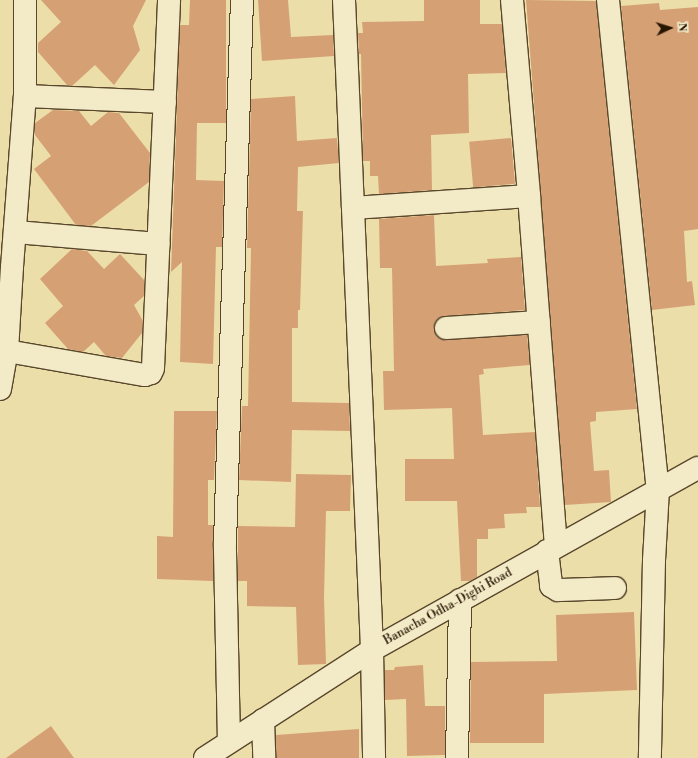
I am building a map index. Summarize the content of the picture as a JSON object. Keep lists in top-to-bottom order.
{
  "streets": {
    "street": ["Banacha Odha-Dighi Road"]
  },
  "north": "right"
}
